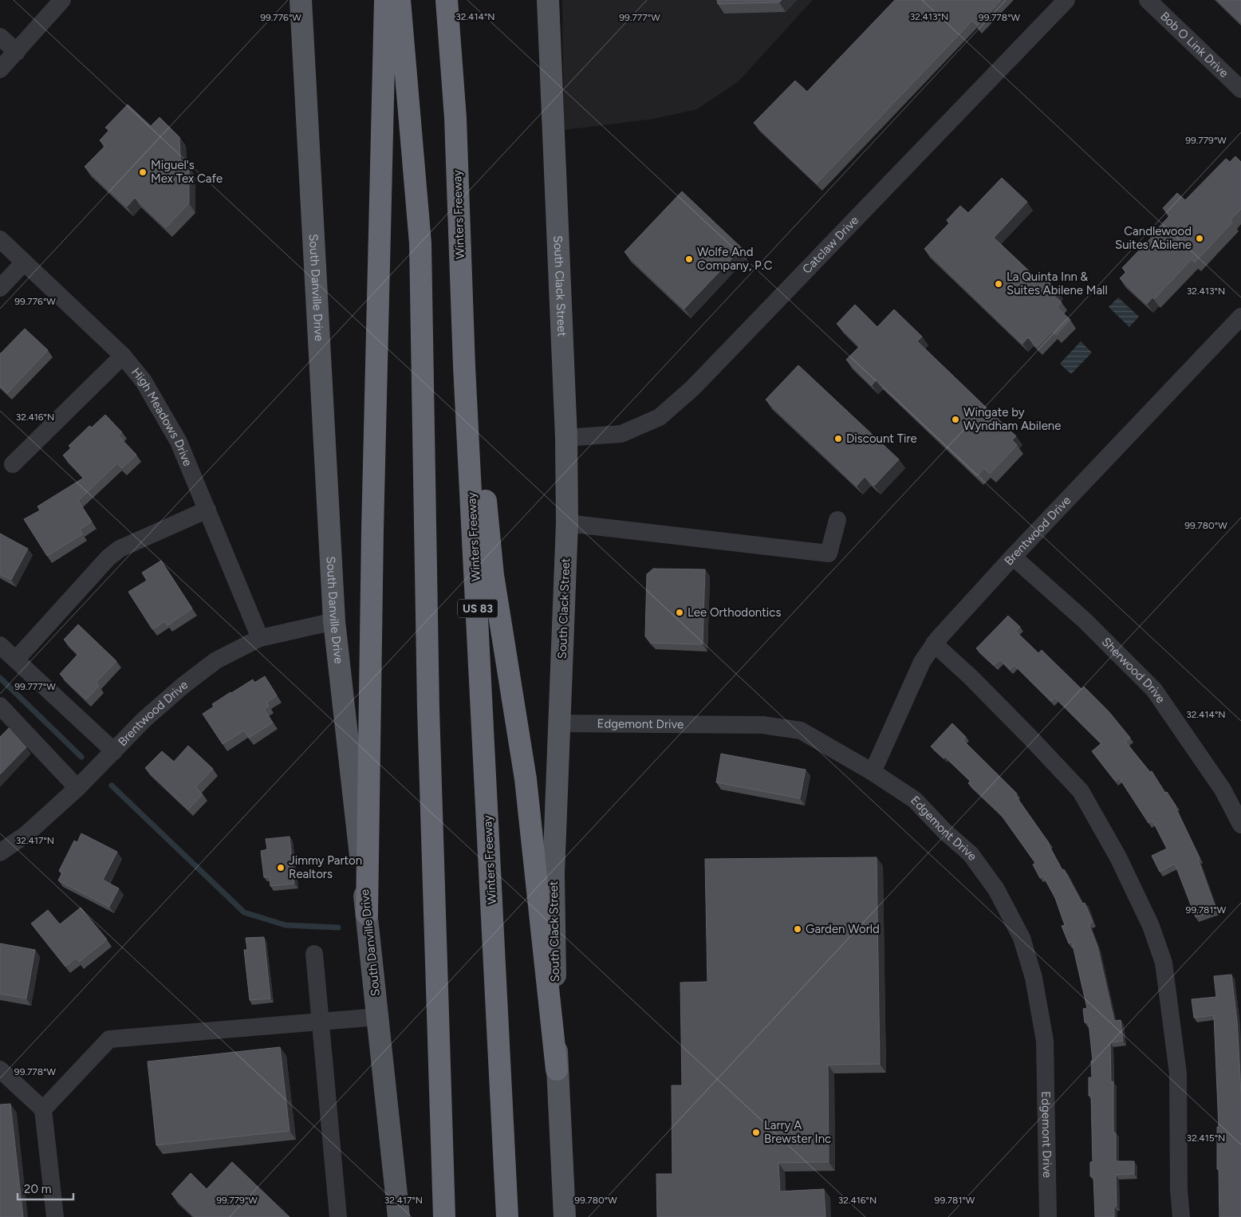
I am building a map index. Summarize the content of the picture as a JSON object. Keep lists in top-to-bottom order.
{
  "streets": {
    "highway": ["Winters Freeway", "US 83"],
    "main road": ["South Clack Street", "South Danville Drive"],
    "street": [
      "Bob O Link Drive",
      "Catclaw Drive",
      "High Meadows Drive",
      "Brentwood Drive",
      "Sherwood Drive",
      "Edgemont Drive"
    ]
  },
  "crossings": [
    ["Catclaw Drive", "South Clack Street"],
    ["South Clack Street", "Edgemont Drive"],
    ["South Danville Drive", "Brentwood Drive"],
    ["High Meadows Drive", "Brentwood Drive"],
    ["Brentwood Drive", "Sherwood Drive"],
    ["Brentwood Drive", "Edgemont Drive"]
  ],
  "places": [
    "Miguel's Mex Tex Cafe",
    "Candlewood Suites Abilene",
    "Wolfe And Company, P.C",
    "La Quinta Inn & Suites Abilene Mall",
    "Wingate by Wyndham Abilene",
    "Discount Tire",
    "Lee Orthodontics",
    "Jimmy Parton Realtors",
    "Garden World",
    "Larry A Brewster Inc"
  ],
  "scale_bar": "20 m",
  "coordinates": [
    "32.414°N",
    "32.413°N",
    "99.776°W",
    "99.777°W",
    "99.778°W",
    "99.779°W",
    "32.416°N",
    "99.780°W",
    "32.417°N",
    "99.781°W",
    "32.415°N"
  ]
}
